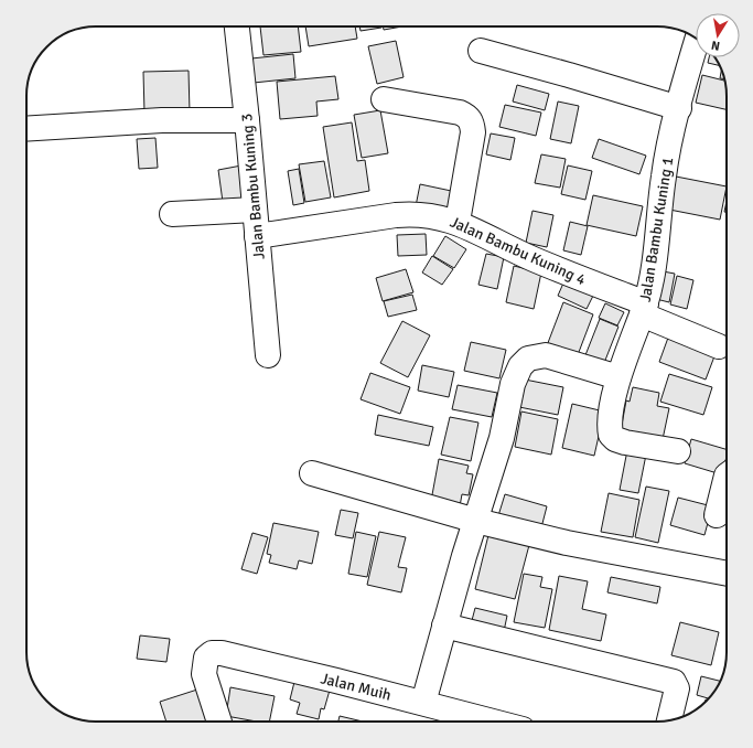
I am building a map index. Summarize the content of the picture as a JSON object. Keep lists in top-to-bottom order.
{
  "streets": {
    "street": [
      "Jalan Bambu Kuning 3",
      "Jalan Bambu Kuning 1",
      "Jalan Bambu Kuning 4",
      "Jalan Muih"
    ]
  },
  "crossings": [
    ["Jalan Bambu Kuning 3", "Jalan Bambu Kuning 4"],
    ["Jalan Bambu Kuning 1", "Jalan Bambu Kuning 4"]
  ],
  "north": "bottom"
}
